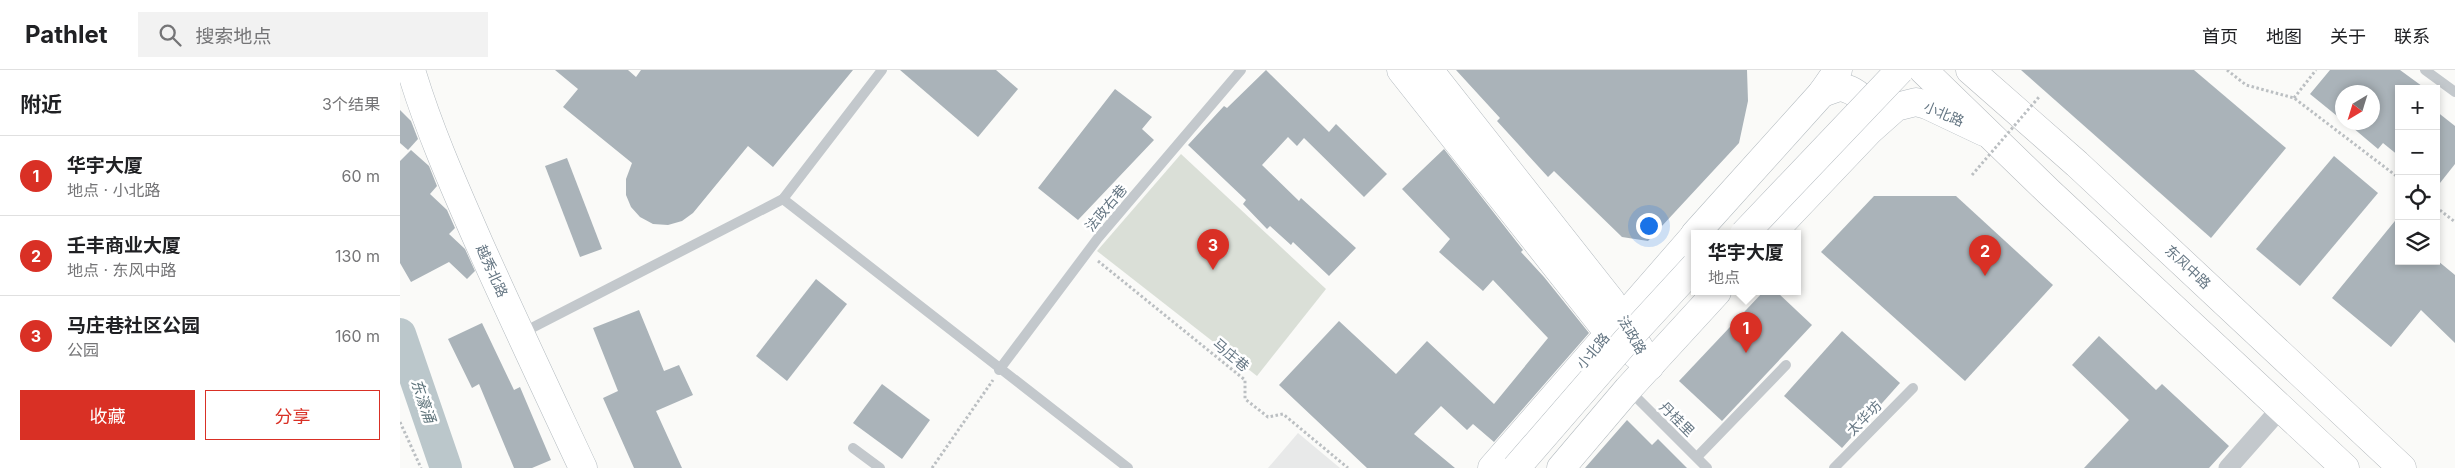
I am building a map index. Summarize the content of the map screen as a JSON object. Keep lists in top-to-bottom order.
{
  "streets": {
    "main road": [
      "小北路",
      "东风中路",
      "越秀北路",
      "法政路"
    ],
    "lane": ["法政右巷", "太华坊", "丹桂里"],
    "path": ["马庄巷"]
  },
  "crossings": [
    ["小北路", "法政路"],
    ["法政右巷", "马庄巷"]
  ],
  "water": ["东濠涌"],
  "north": "bottom left",
  "page": {
    "header": "Pathlet",
    "search": "搜索地点",
    "nav": [
      "首页",
      "地图",
      "关于",
      "联系"
    ],
    "heading": ["附近", "3个结果"],
    "map_buttons": ["+", "−"],
    "list": [
      {
        "mark": "1",
        "name": "华宇大厦",
        "note": "地点 · 小北路",
        "value": "60 m"
      },
      {
        "mark": "2",
        "name": "壬丰商业大厦",
        "note": "地点 · 东风中路",
        "value": "130 m"
      },
      {
        "mark": "3",
        "name": "马庄巷社区公园",
        "note": "公园",
        "value": "160 m"
      }
    ],
    "pins": ["3", "2", "1"],
    "popup": ["华宇大厦", "地点"],
    "buttons": ["收藏", "分享"]
  }
}
